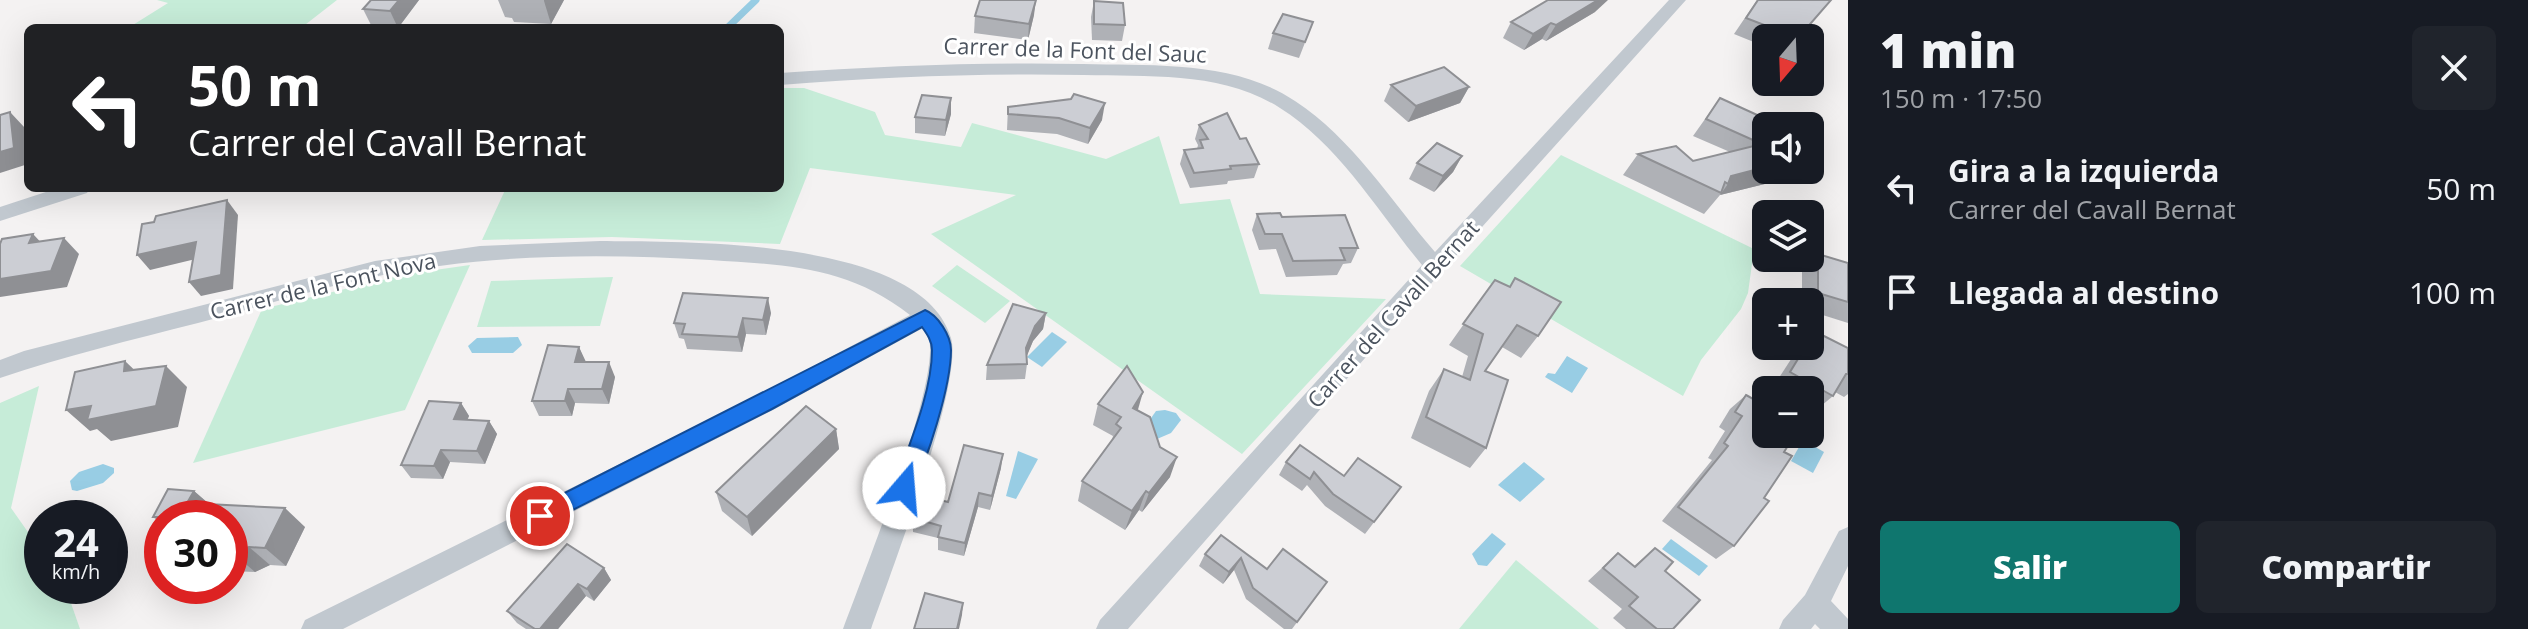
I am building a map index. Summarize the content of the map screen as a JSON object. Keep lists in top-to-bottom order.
{
  "streets": {
    "street": ["Carrer de la Font del Sauc", "Carrer de la Font Nova", "Carrer del Cavall Bernat"]
  },
  "crossings": [
    ["Carrer de la Font del Sauc", "Carrer del Cavall Bernat"]
  ],
  "north": "bottom",
  "page": {
    "heading": ["1 min", "150 m · 17:50"],
    "map_buttons": ["+", "−"],
    "turn": ["50 m", "Carrer del Cavall Bernat"],
    "list": [
      {
        "name": "Gira a la izquierda",
        "note": "Carrer del Cavall Bernat",
        "value": "50 m"
      },
      {
        "name": "Llegada al destino",
        "value": "100 m"
      }
    ],
    "speed": "24 km/h",
    "limit": "30",
    "buttons": ["Salir", "Compartir"]
  }
}
